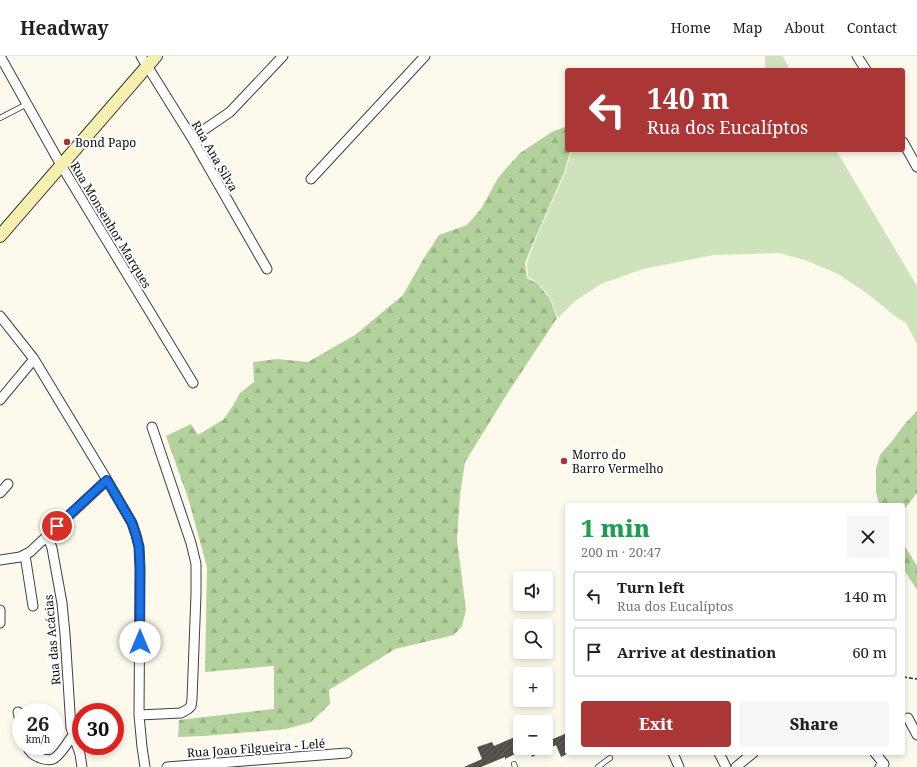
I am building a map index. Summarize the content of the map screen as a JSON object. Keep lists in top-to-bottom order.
{
  "streets": {
    "street": [
      "Rua Ana Silva",
      "Rua Monsenhor Marques",
      "Rua das Acácias",
      "Rua Joao Filgueira - Lelé"
    ]
  },
  "places": ["Bond Papo", "Morro do Barro Vermelho"],
  "page": {
    "header": "Headway",
    "nav": [
      "Home",
      "Map",
      "About",
      "Contact"
    ],
    "turn": ["140 m", "Rua dos Eucalíptos"],
    "heading": ["1 min", "200 m · 20:47"],
    "map_buttons": ["+", "−"],
    "list": [
      {
        "name": "Turn left",
        "note": "Rua dos Eucalíptos",
        "value": "140 m"
      },
      {
        "name": "Arrive at destination",
        "value": "60 m"
      }
    ],
    "buttons": ["Exit", "Share"],
    "speed": "26 km/h",
    "limit": "30"
  }
}
